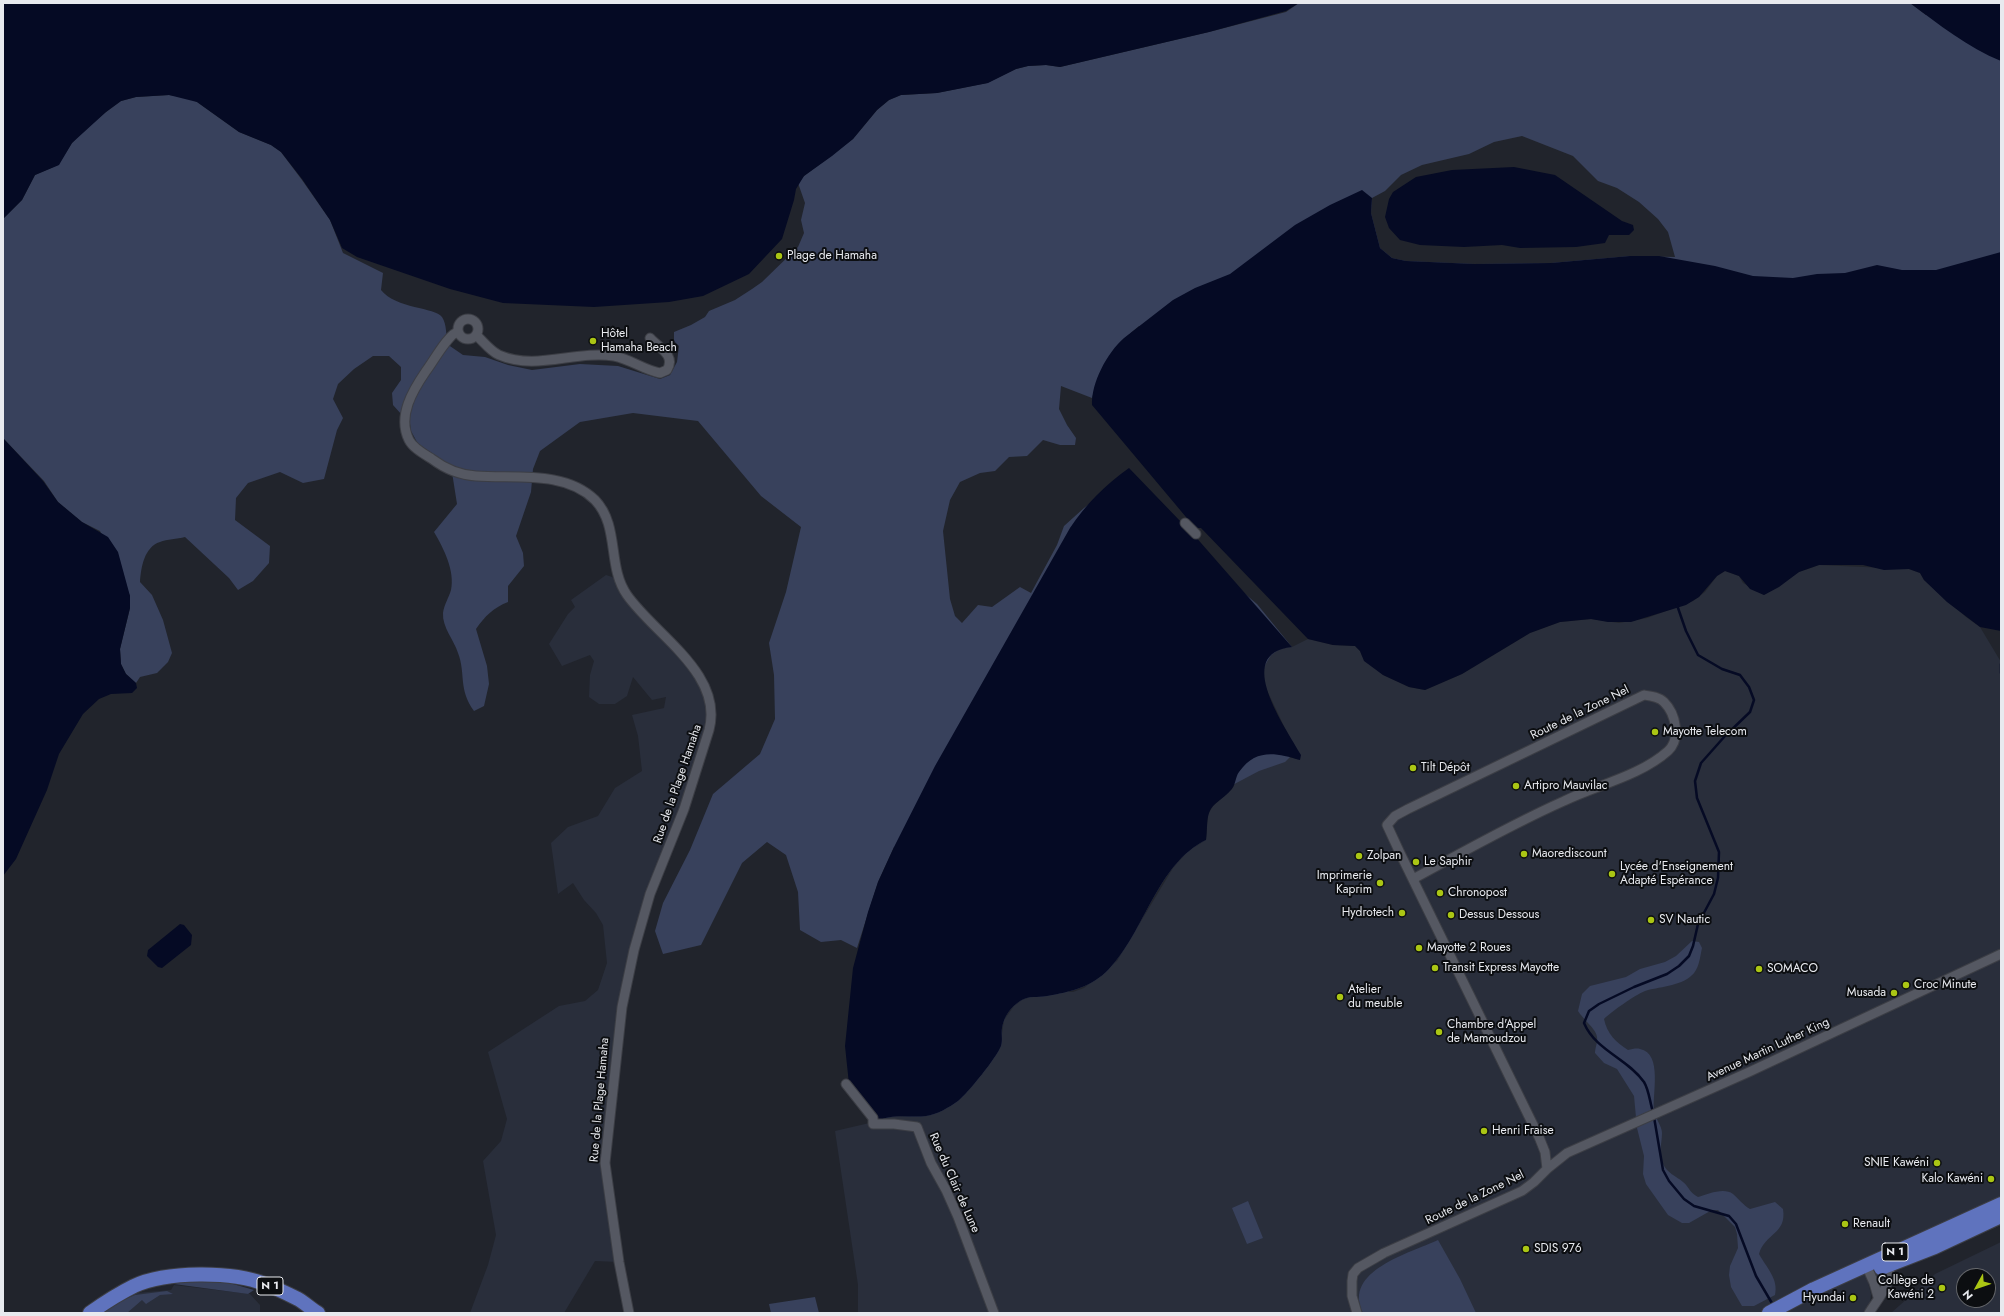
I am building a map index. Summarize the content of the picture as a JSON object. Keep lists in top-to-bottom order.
{
  "streets": {
    "main road": ["N 1"],
    "street": [
      "Route de la Zone Nel",
      "Rue de la Plage Hamaha",
      "Avenue Martin Luther King",
      "Rue du Clair de Lune"
    ]
  },
  "crossings": [
    ["Route de la Zone Nel", "Avenue Martin Luther King"]
  ],
  "places": [
    "Plage de Hamaha",
    "Hôtel Hamaha Beach",
    "Mayotte Telecom",
    "Tilt Dépôt",
    "Artipro Mauvilac",
    "Maorediscount",
    "Zolpan",
    "Le Saphir",
    "Lycée d'Enseignement Adapté Espérance",
    "Imprimerie Kaprim",
    "Chronopost",
    "Hydrotech",
    "Dessus Dessous",
    "SV Nautic",
    "Mayotte 2 Roues",
    "Transit Express Mayotte",
    "SOMACO",
    "Croc Minute",
    "Musada",
    "Atelier du meuble",
    "Chambre d'Appel de Mamoudzou",
    "Henri Fraise",
    "SNIE Kawéni",
    "Kalo Kawéni",
    "Renault",
    "SDIS 976",
    "Collège de Kawéni 2",
    "Hyundai"
  ],
  "north": "bottom left"
}
